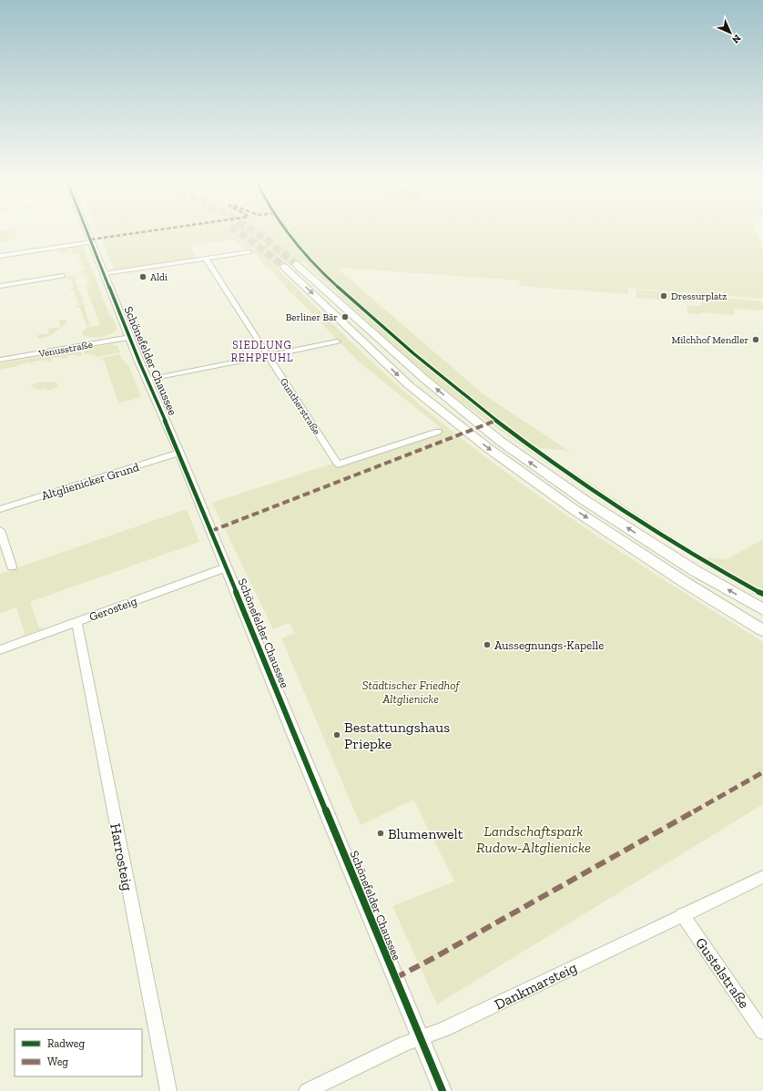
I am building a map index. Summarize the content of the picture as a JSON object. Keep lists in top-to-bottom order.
{
  "streets": {
    "main road": ["Schönefelder Chaussee"],
    "street": [
      "Venusstraße",
      "Guntherstraße",
      "Altglienicker Grund",
      "Gerosteig",
      "Harrosteig",
      "Gustelstraße",
      "Dankmarsteig"
    ]
  },
  "crossings": [
    ["Venusstraße", "Schönefelder Chaussee"],
    ["Schönefelder Chaussee", "Altglienicker Grund"],
    ["Schönefelder Chaussee", "Gerosteig"],
    ["Schönefelder Chaussee", "Dankmarsteig"],
    ["Gerosteig", "Harrosteig"],
    ["Gustelstraße", "Dankmarsteig"]
  ],
  "districts": ["SIEDLUNG REHPFUHL"],
  "parks": ["Städtischer Friedhof Altglienicke", "Landschaftspark Rudow-Altglienicke"],
  "places": [
    "Aldi",
    "Dressurplatz",
    "Berliner Bär",
    "Milchhof Mendler",
    "Aussegnungs-Kapelle",
    "Bestattungshaus Priepke",
    "Blumenwelt"
  ],
  "legend": ["Radweg", "Weg"],
  "north": "bottom right"
}
